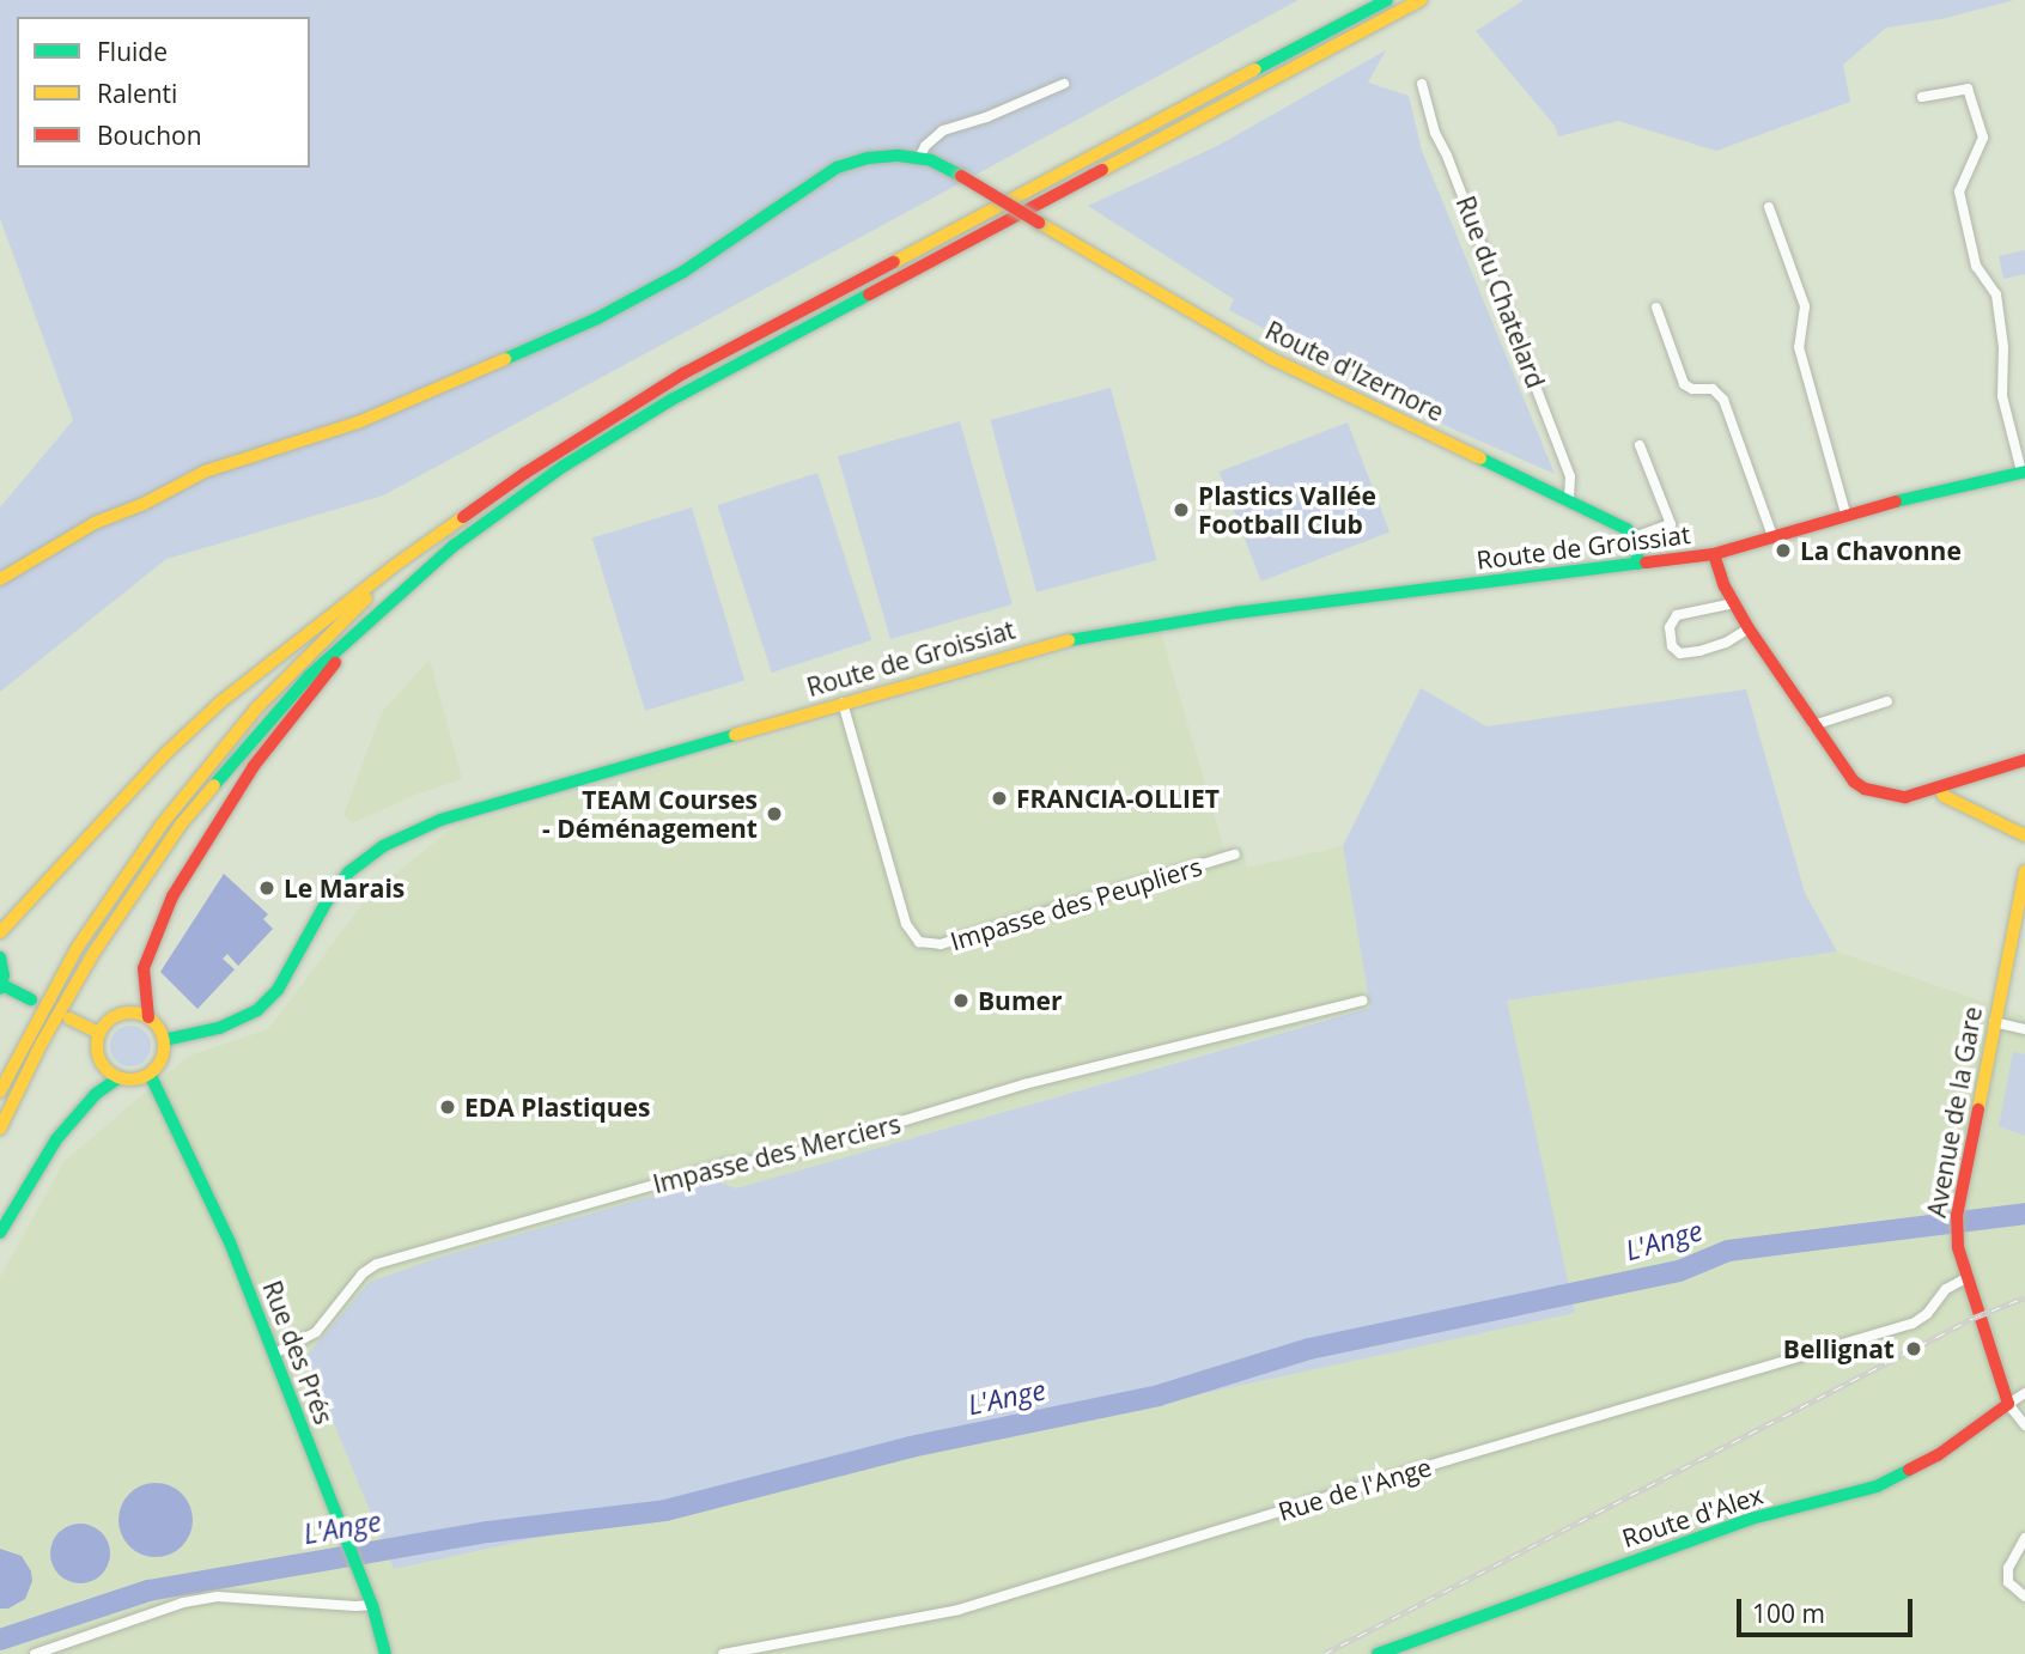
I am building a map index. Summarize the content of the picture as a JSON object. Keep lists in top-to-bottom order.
{
  "streets": {
    "main road": [
      "Route d'Izernore",
      "Route de Groissiat",
      "Avenue de la Gare",
      "Rue des Prés",
      "Route d'Alex"
    ],
    "street": [
      "Rue du Chatelard",
      "Impasse des Peupliers",
      "Impasse des Merciers",
      "Rue de l'Ange"
    ]
  },
  "crossings": [
    ["Rue du Chatelard", "Route d'Izernore"],
    ["Route de Groissiat", "Impasse des Peupliers"],
    ["Route de Groissiat", "Rue des Prés"],
    ["Avenue de la Gare", "Rue de l'Ange"],
    ["Avenue de la Gare", "Route d'Alex"],
    ["Impasse des Merciers", "Rue des Prés"]
  ],
  "water": ["L'Ange"],
  "places": [
    "Plastics Vallée Football Club",
    "La Chavonne",
    "FRANCIA-OLLIET",
    "TEAM Courses - Déménagement",
    "Le Marais",
    "Bumer",
    "EDA Plastiques",
    "Bellignat"
  ],
  "legend": ["Fluide", "Ralenti", "Bouchon"],
  "scale_bar": "100 m"
}
